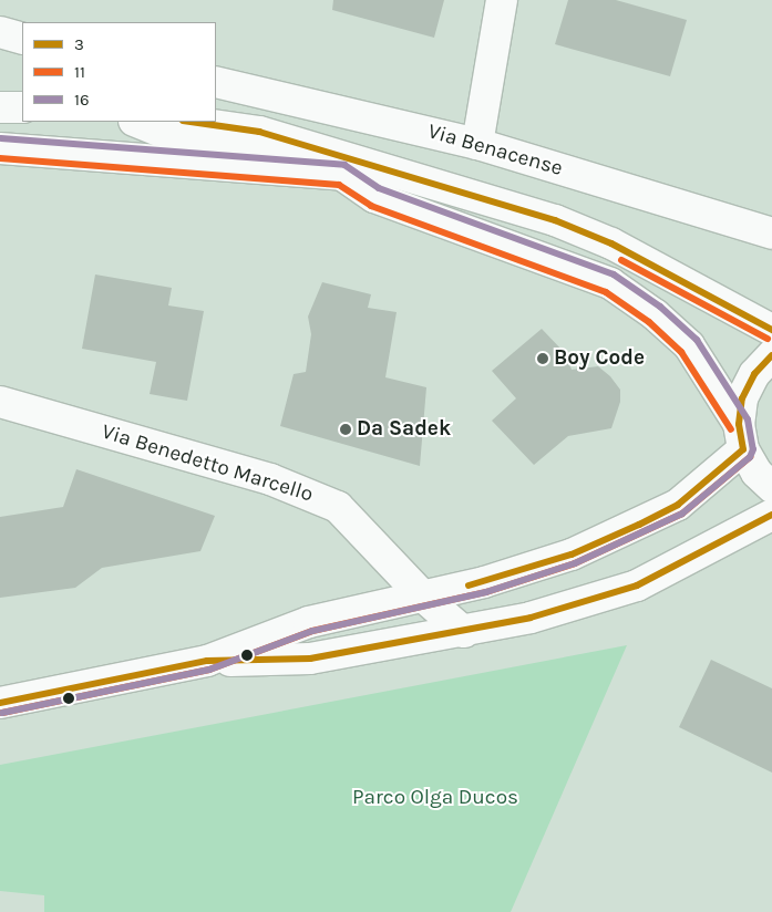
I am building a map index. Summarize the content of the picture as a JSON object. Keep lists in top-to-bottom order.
{
  "streets": {
    "street": ["Via Benacense", "Via Benedetto Marcello"]
  },
  "parks": ["Parco Olga Ducos"],
  "places": ["Boy Code", "Da Sadek"],
  "lines": ["transit line 3", "transit line 16", "transit line 11"],
  "legend": ["3", "11", "16"]
}
